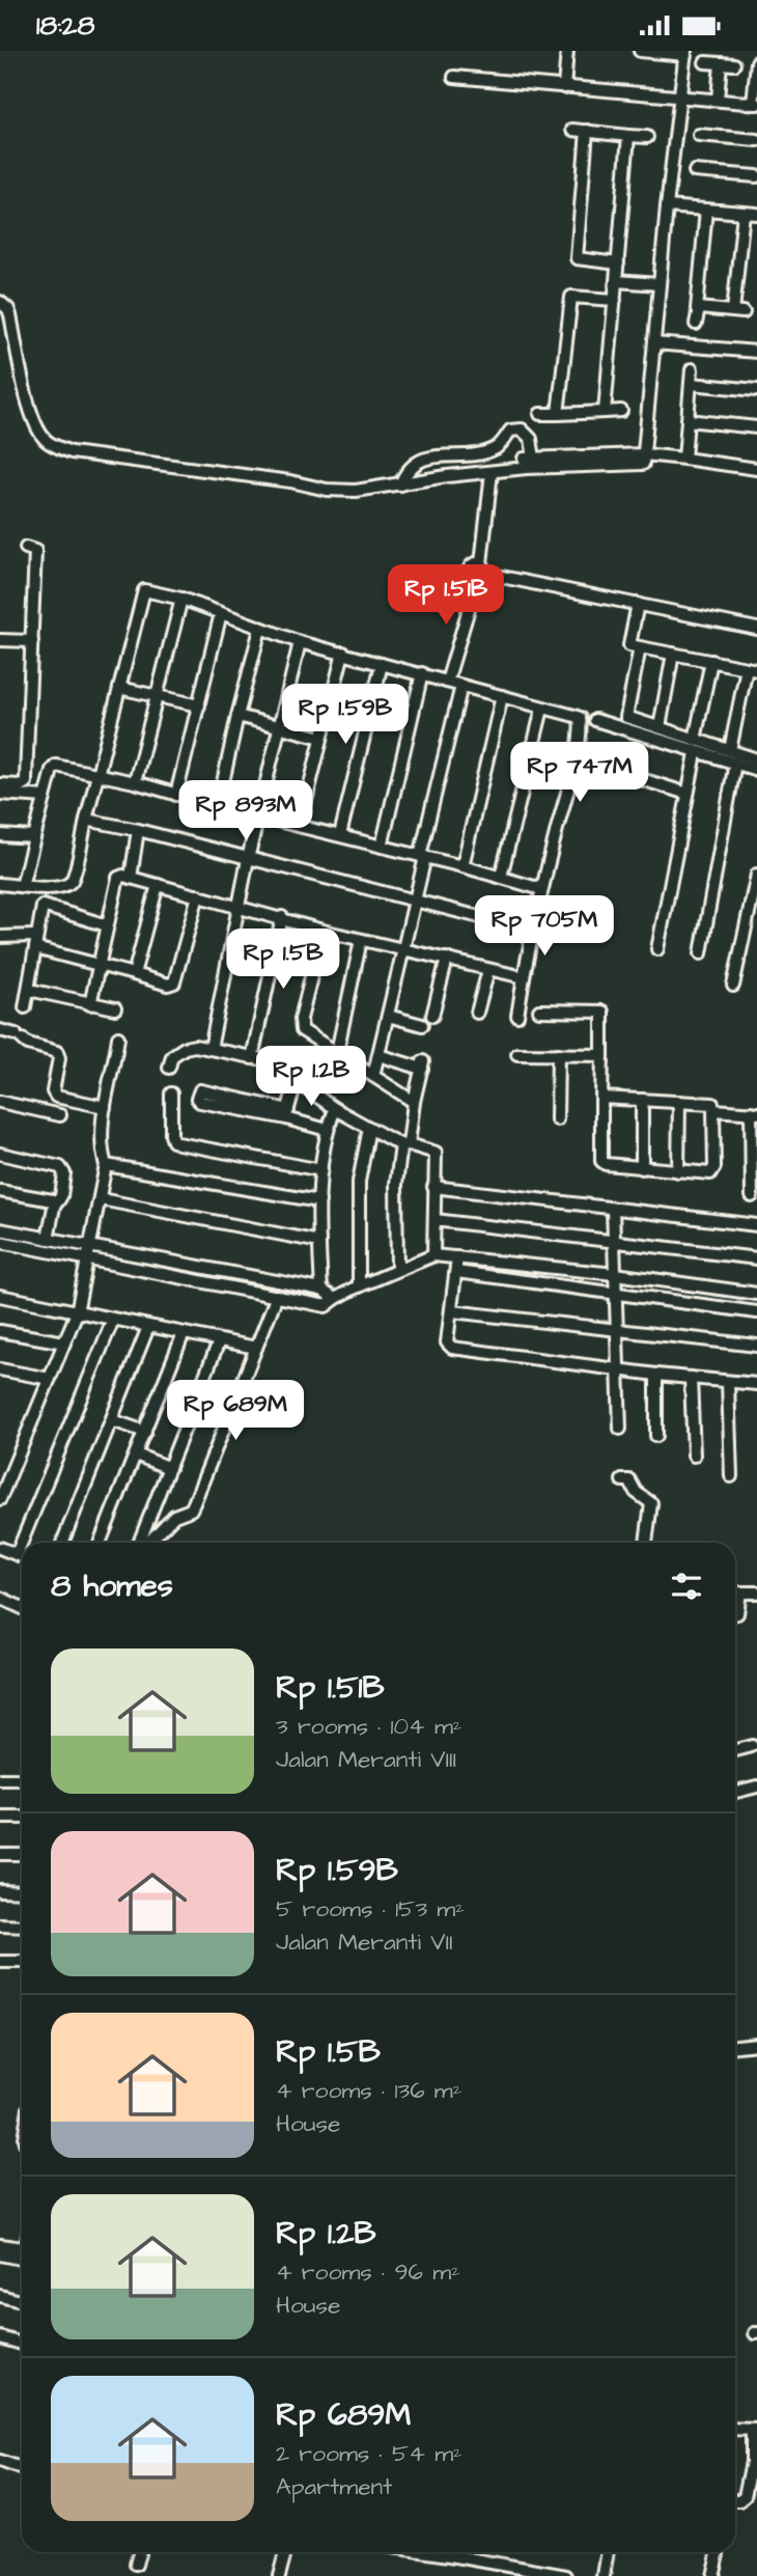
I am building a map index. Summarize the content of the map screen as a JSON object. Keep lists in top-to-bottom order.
{
  "page": {
    "status": "18:28",
    "price": [
      "Rp 1.51B",
      "Rp 1.59B",
      "Rp 747M",
      "Rp 893M",
      "Rp 705M",
      "Rp 1.5B",
      "Rp 1.2B",
      "Rp 689M"
    ],
    "heading": "8 homes",
    "list": [
      {
        "name": "Rp 1.51B",
        "note": "3 rooms · 104 m² · Jalan Meranti VIII"
      },
      {
        "name": "Rp 1.59B",
        "note": "5 rooms · 153 m² · Jalan Meranti VII"
      },
      {
        "name": "Rp 1.5B",
        "note": "4 rooms · 136 m² · House"
      },
      {
        "name": "Rp 1.2B",
        "note": "4 rooms · 96 m² · House"
      },
      {
        "name": "Rp 689M",
        "note": "2 rooms · 54 m² · Apartment"
      }
    ]
  }
}
